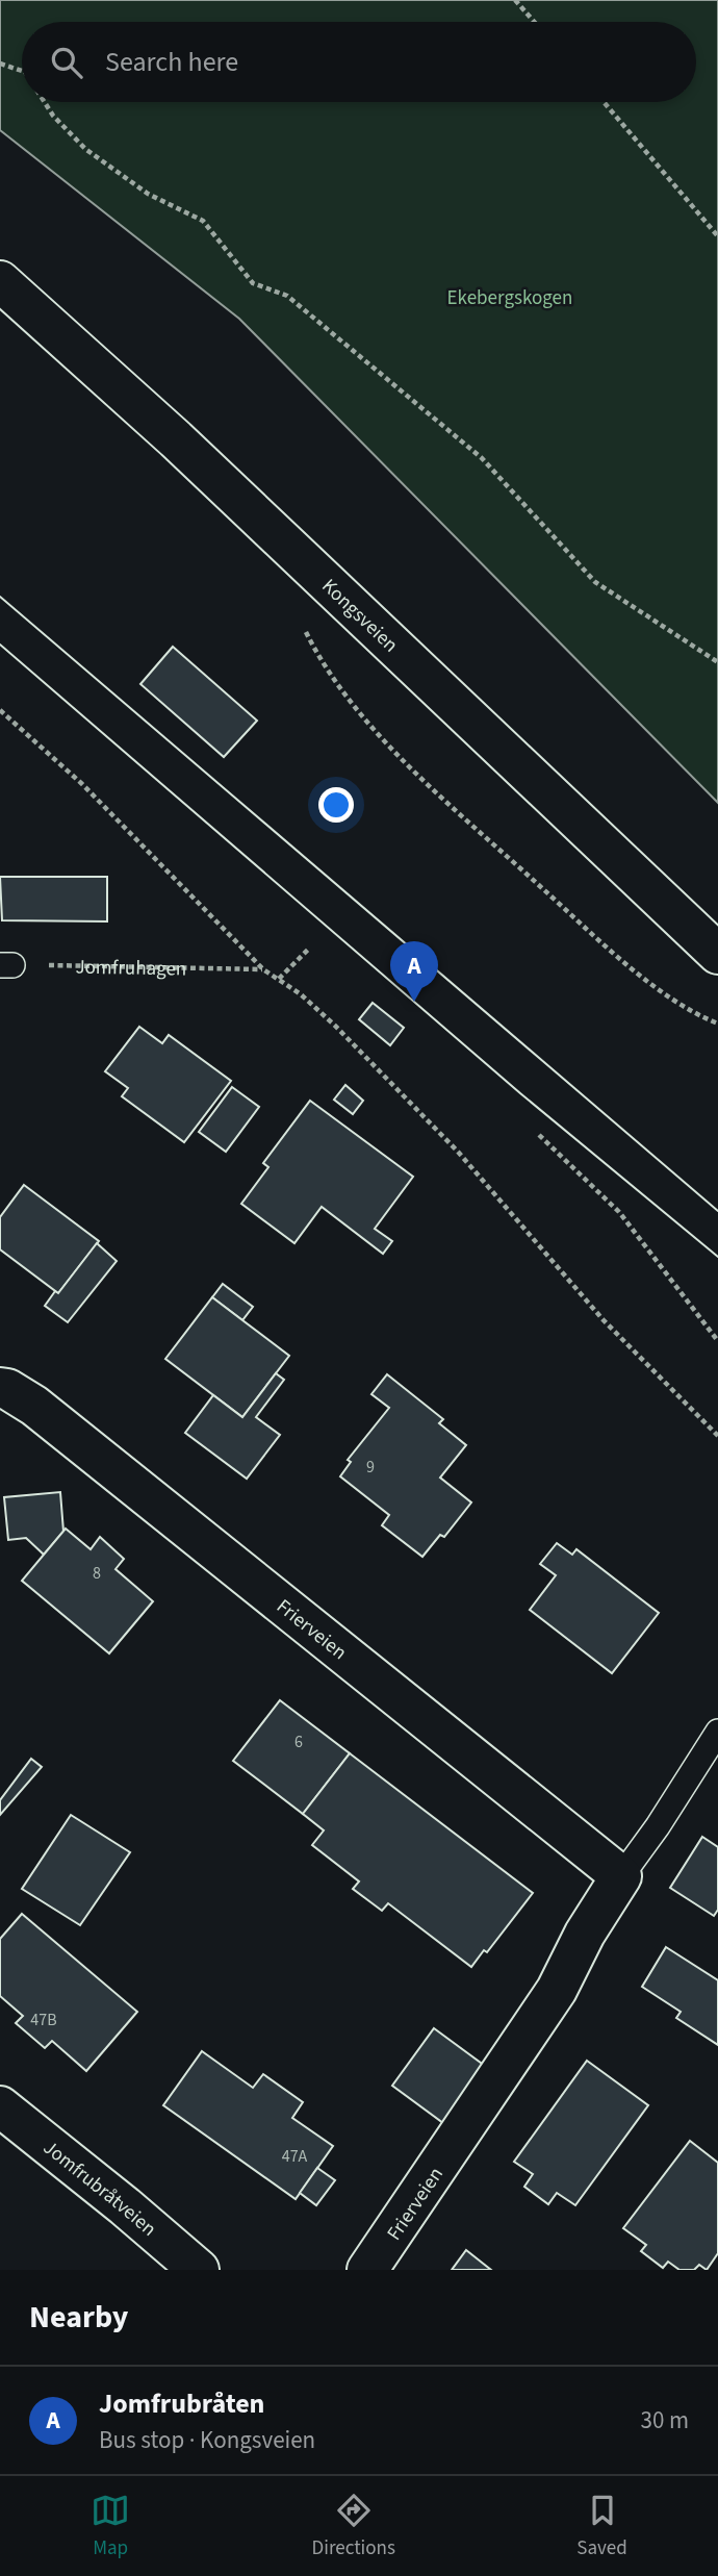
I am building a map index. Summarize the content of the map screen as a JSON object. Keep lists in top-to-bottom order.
{
  "streets": {
    "street": ["Kongsveien", "Frierveien", "Jomfrubråtveien"],
    "path": ["Jomfruhagen"]
  },
  "parks": ["Ekebergskogen"],
  "house_numbers": [
    "9",
    "8",
    "6",
    "47B",
    "47A"
  ],
  "page": {
    "search": "Search here",
    "pins": "A",
    "heading": "Nearby",
    "list": [
      {
        "mark": "A",
        "name": "Jomfrubråten",
        "note": "Bus stop · Kongsveien",
        "value": "30 m"
      }
    ],
    "nav": ["Map", "Directions", "Saved"]
  }
}
